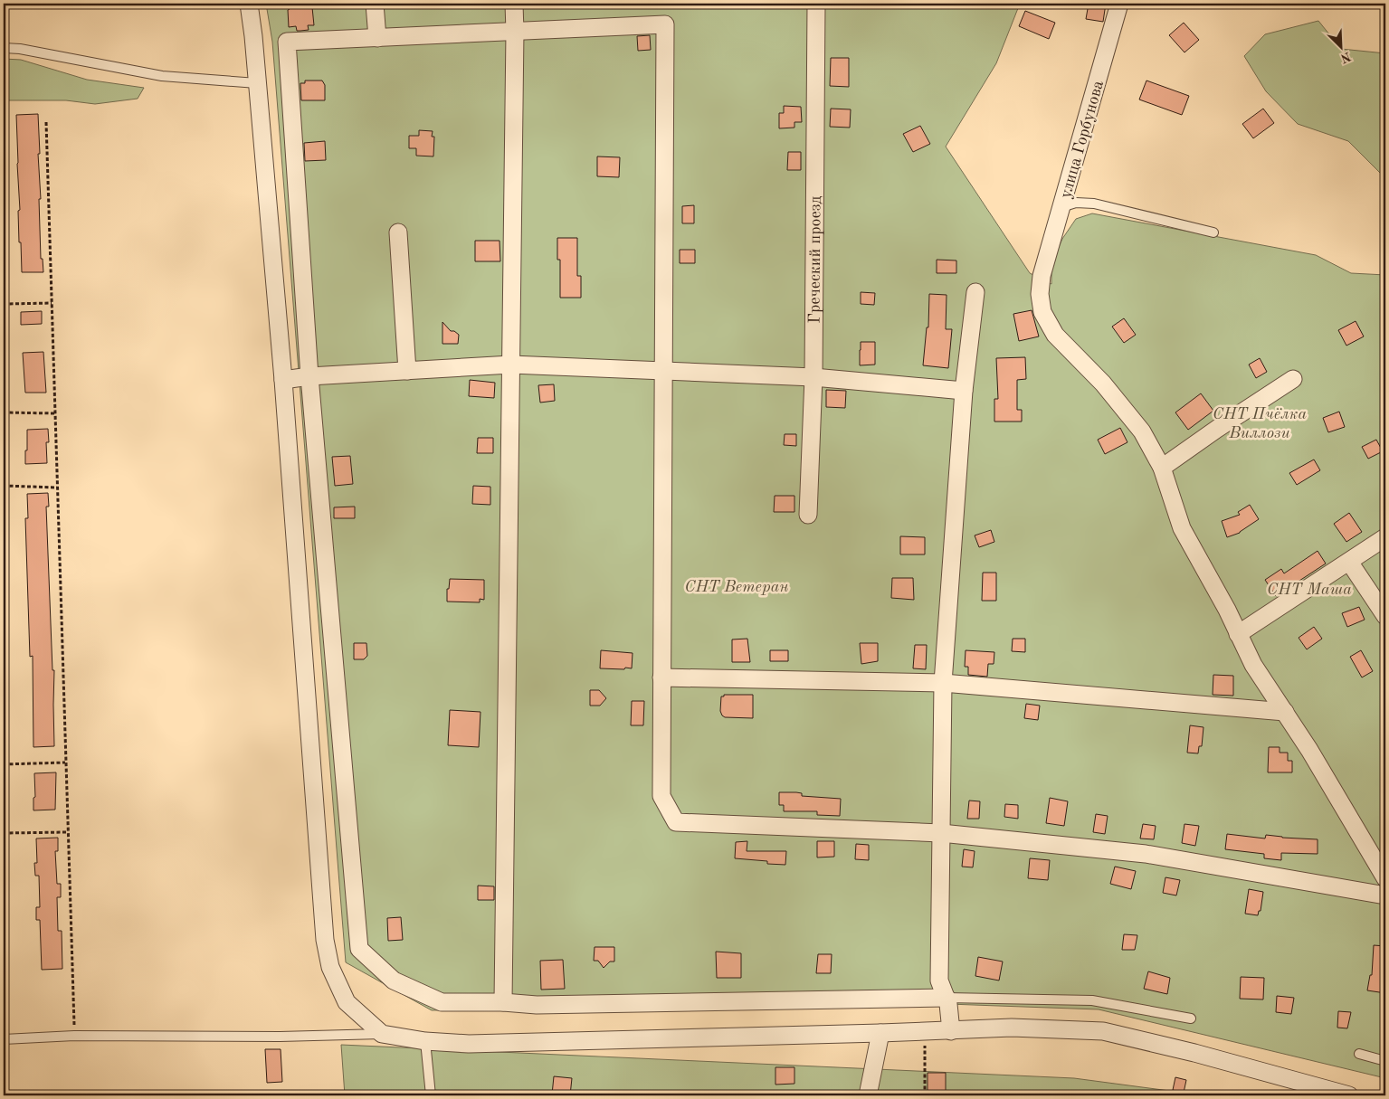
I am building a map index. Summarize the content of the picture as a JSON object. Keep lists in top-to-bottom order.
{
  "streets": {
    "street": ["улица Горбунова", "Греческий проезд"]
  },
  "parks": ["СНТ Пчёлка Виллози", "СНТ Ветеран", "СНТ Маша"],
  "north": "bottom right"
}
